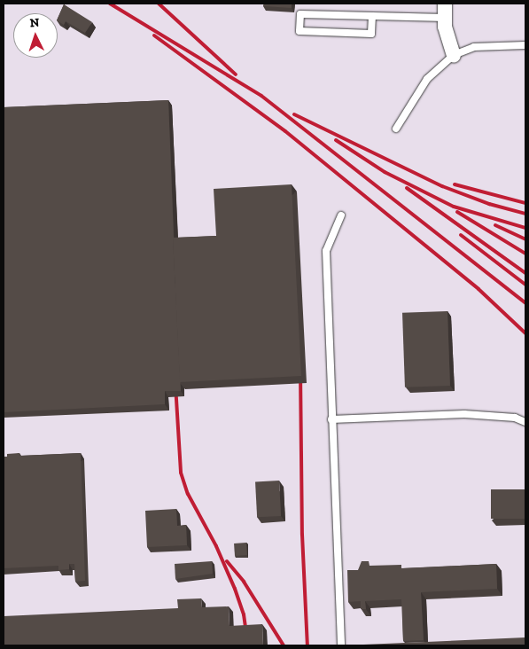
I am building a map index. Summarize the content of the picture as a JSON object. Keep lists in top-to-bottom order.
{
  "north": "top"
}
